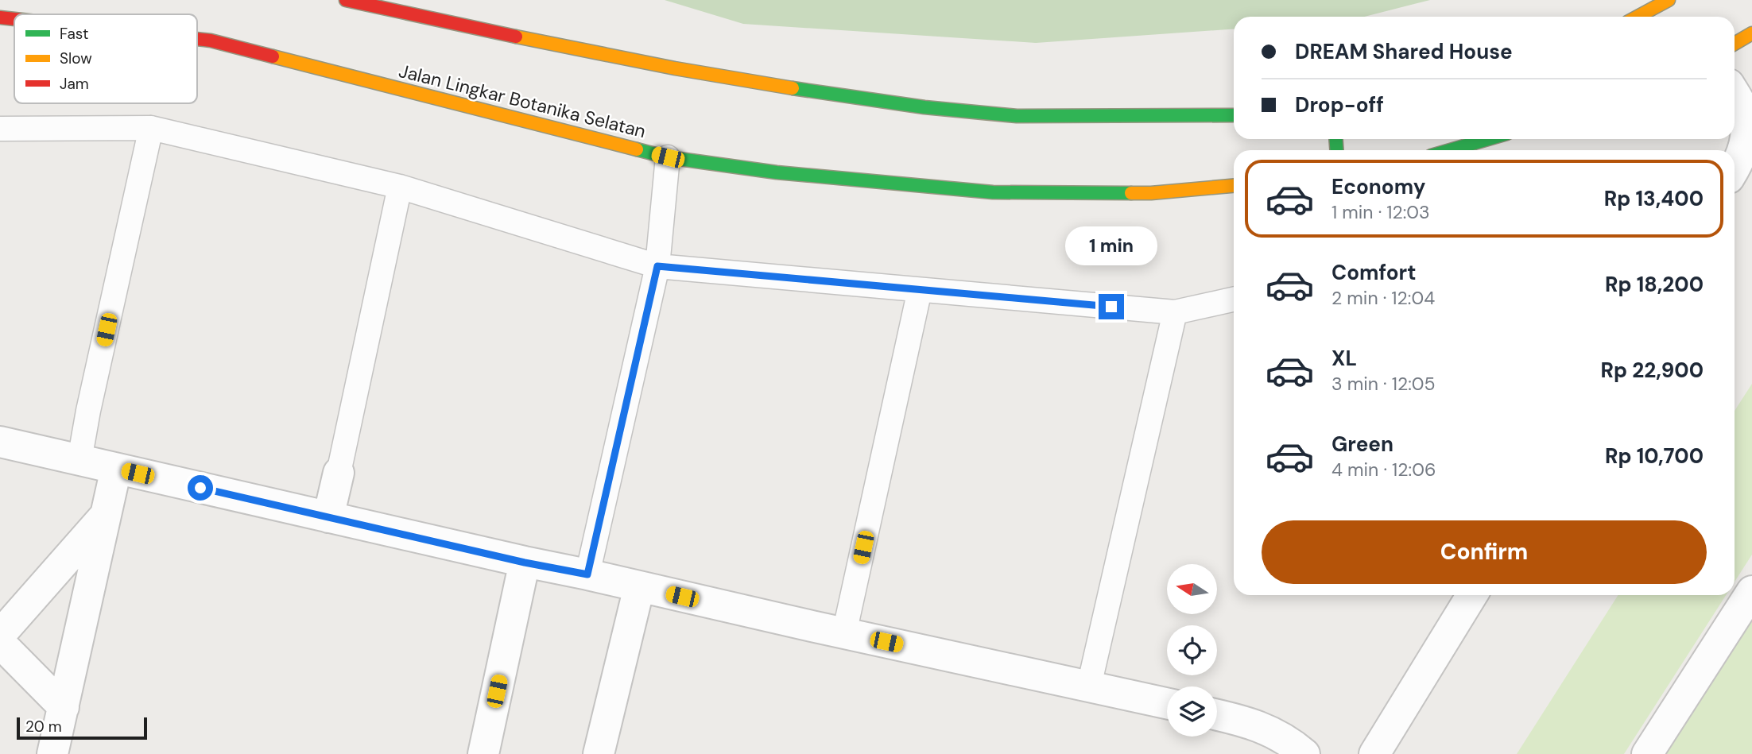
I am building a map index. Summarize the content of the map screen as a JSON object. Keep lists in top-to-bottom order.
{
  "streets": {
    "street": ["Jalan Lingkar Botanika Selatan"]
  },
  "legend": ["Fast", "Slow", "Jam"],
  "scale_bar": "20 m",
  "north": "left",
  "page": {
    "banner": ["DREAM Shared House", "Drop-off"],
    "list": [
      {
        "name": "Economy",
        "note": "1 min · 12:03",
        "value": "Rp 13,400"
      },
      {
        "name": "Comfort",
        "note": "2 min · 12:04",
        "value": "Rp 18,200"
      },
      {
        "name": "XL",
        "note": "3 min · 12:05",
        "value": "Rp 22,900"
      },
      {
        "name": "Green",
        "note": "4 min · 12:06",
        "value": "Rp 10,700"
      }
    ],
    "bubble": "1 min",
    "buttons": "Confirm",
    "scale": "20 m"
  }
}
